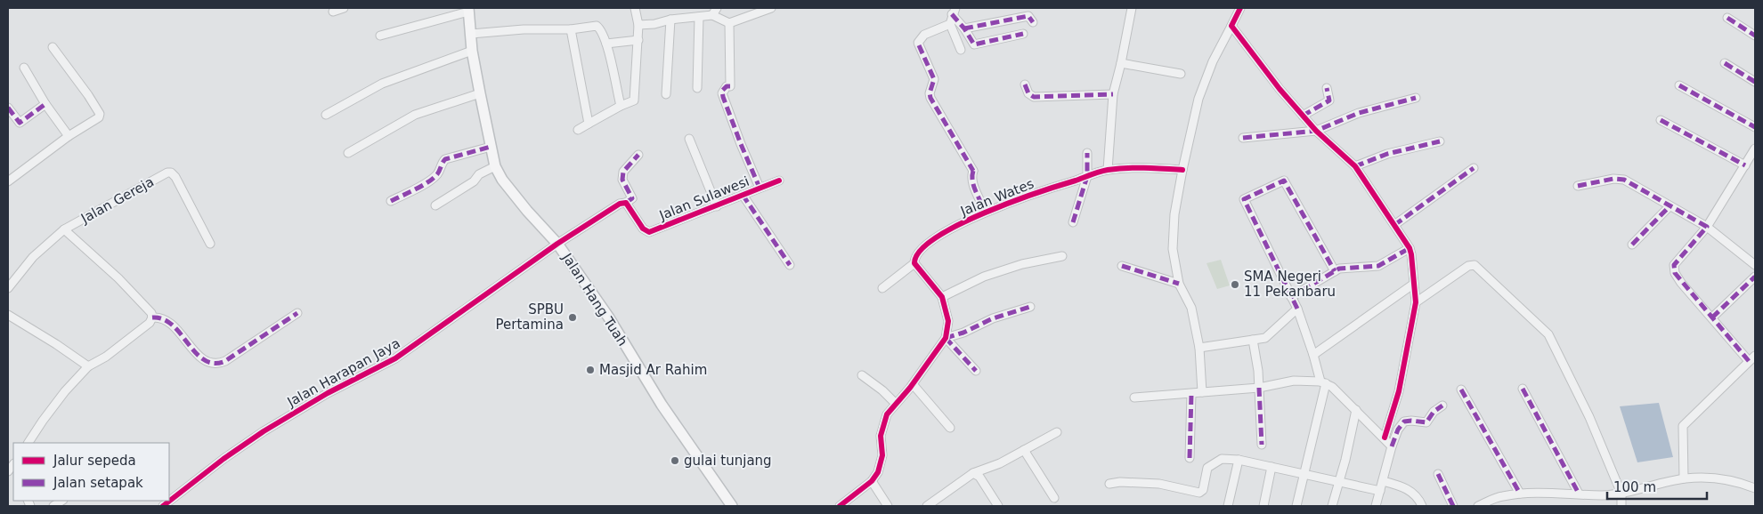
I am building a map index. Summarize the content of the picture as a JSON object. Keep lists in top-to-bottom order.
{
  "streets": {
    "main road": ["Jalan Hang Tuah"],
    "street": [
      "Jalan Wates",
      "Jalan Sulawesi",
      "Jalan Gereja",
      "Jalan Harapan Jaya"
    ]
  },
  "crossings": [
    ["Jalan Hang Tuah", "Jalan Harapan Jaya"]
  ],
  "places": [
    "SMA Negeri 11 Pekanbaru",
    "SPBU Pertamina",
    "Masjid Ar Rahim",
    "gulai tunjang"
  ],
  "legend": ["Jalur sepeda", "Jalan setapak"],
  "scale_bar": "100 m"
}
